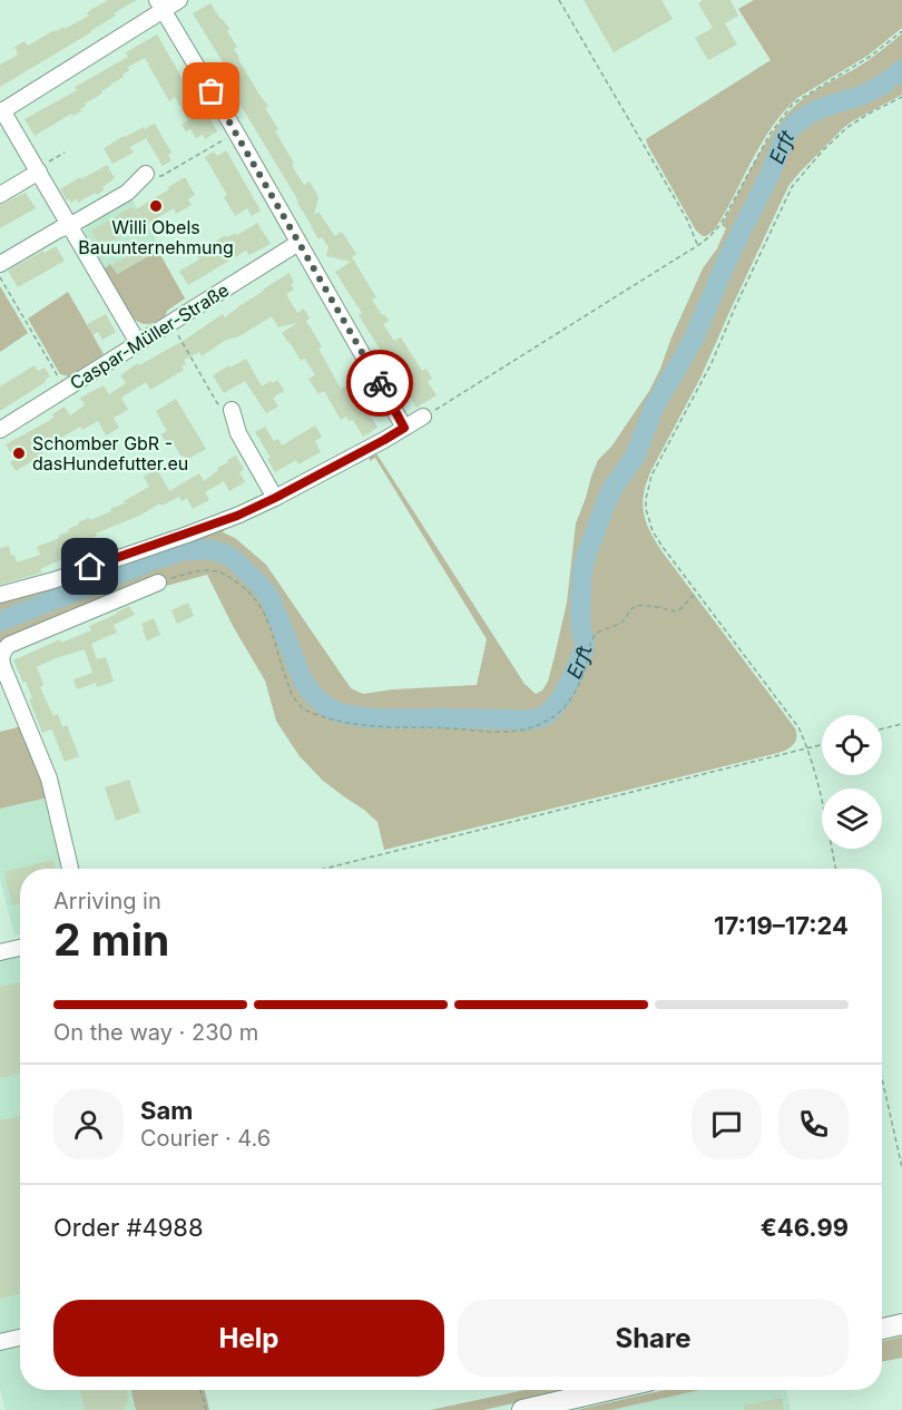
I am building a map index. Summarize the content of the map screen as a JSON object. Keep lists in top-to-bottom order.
{
  "streets": {
    "street": ["Caspar-Müller-Straße"]
  },
  "water": ["Erft"],
  "places": ["Willi Obels Bauunternehmung", "Schomber GbR - dasHundefutter.eu"],
  "page": {
    "heading": ["2 min", "Arriving in", "17:19–17:24"],
    "panel": [
      "Sam",
      "Courier · 4.6",
      "Order #4988",
      "€46.99"
    ],
    "bar": "On the way · 230 m",
    "buttons": ["Help", "Share"]
  }
}
